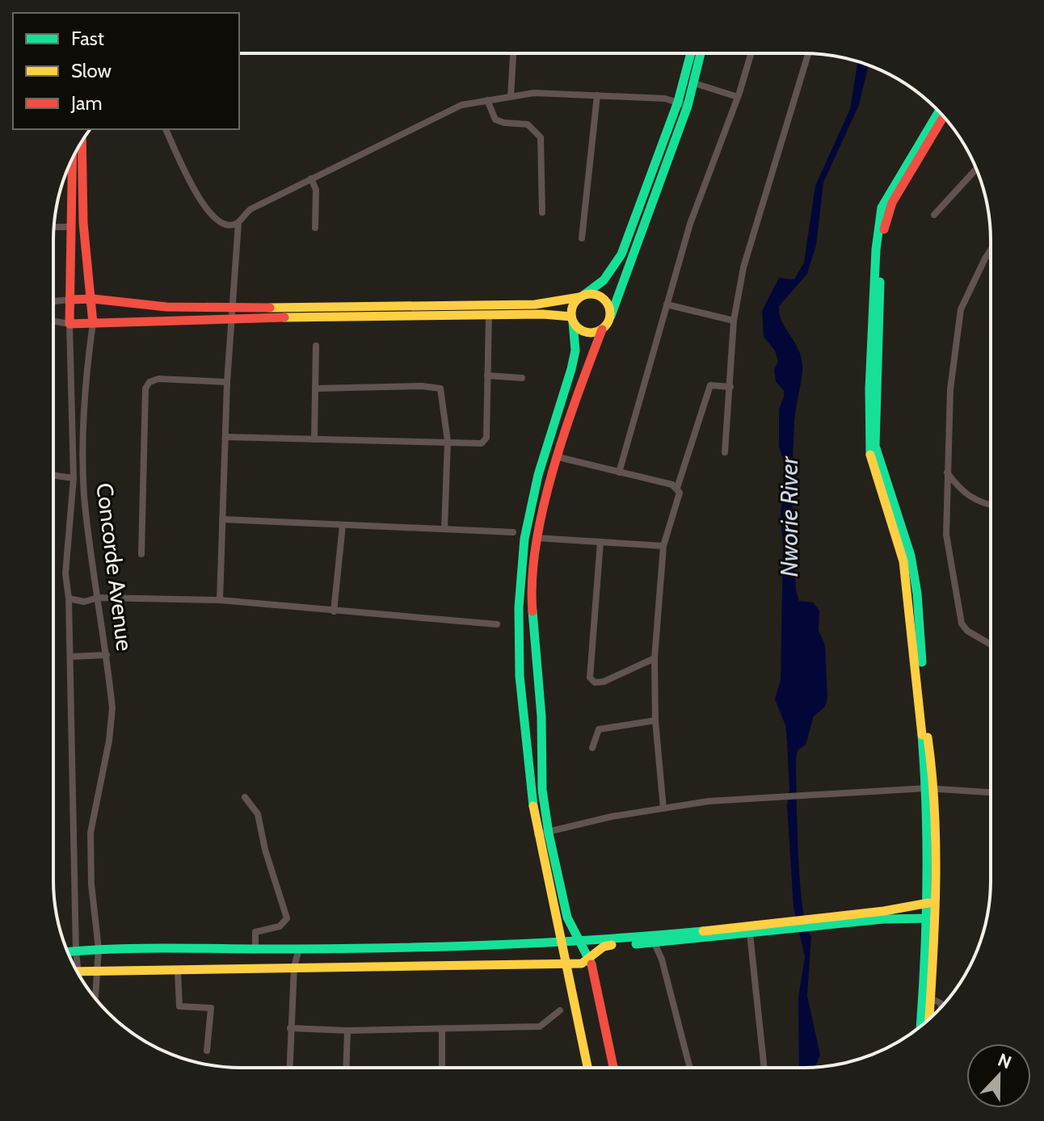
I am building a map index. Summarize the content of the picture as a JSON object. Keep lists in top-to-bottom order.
{
  "streets": {
    "street": ["Concorde Avenue"]
  },
  "water": ["Nworie River"],
  "legend": ["Fast", "Slow", "Jam"],
  "north": "top"
}
